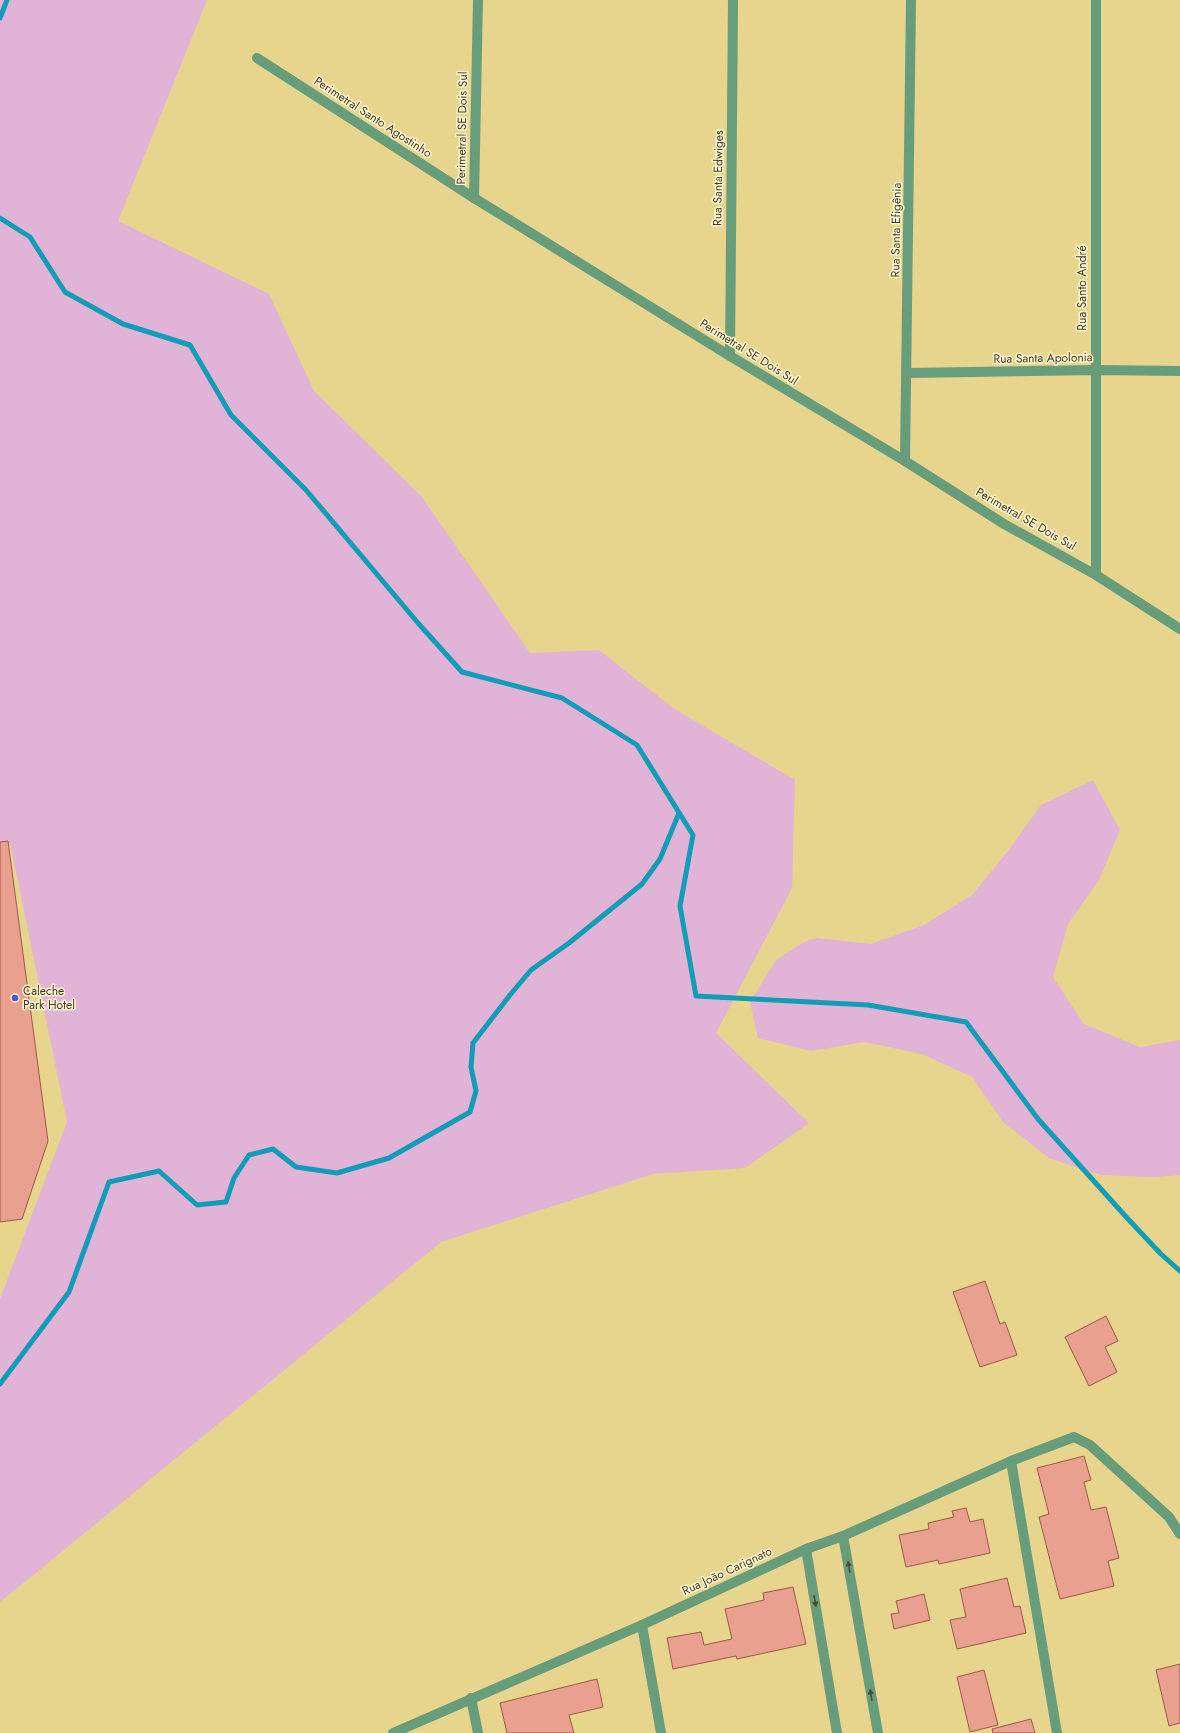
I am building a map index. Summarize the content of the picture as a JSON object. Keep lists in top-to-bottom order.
{
  "streets": {
    "street": [
      "Perimetral Santo Agostinho",
      "Perimetral SE Dois Sul",
      "Rua Santa Edwiges",
      "Rua Santa Efigênia",
      "Rua Santo André",
      "Rua Santa Apolonia",
      "Rua João Carignato"
    ]
  },
  "crossings": [
    ["Perimetral Santo Agostinho", "Perimetral SE Dois Sul"],
    ["Perimetral SE Dois Sul", "Rua Santa Edwiges"],
    ["Perimetral SE Dois Sul", "Rua Santa Efigênia"],
    ["Perimetral SE Dois Sul", "Rua Santo André"],
    ["Rua Santa Efigênia", "Rua Santa Apolonia"],
    ["Rua Santo André", "Rua Santa Apolonia"]
  ],
  "places": ["Caleche Park Hotel"]
}
